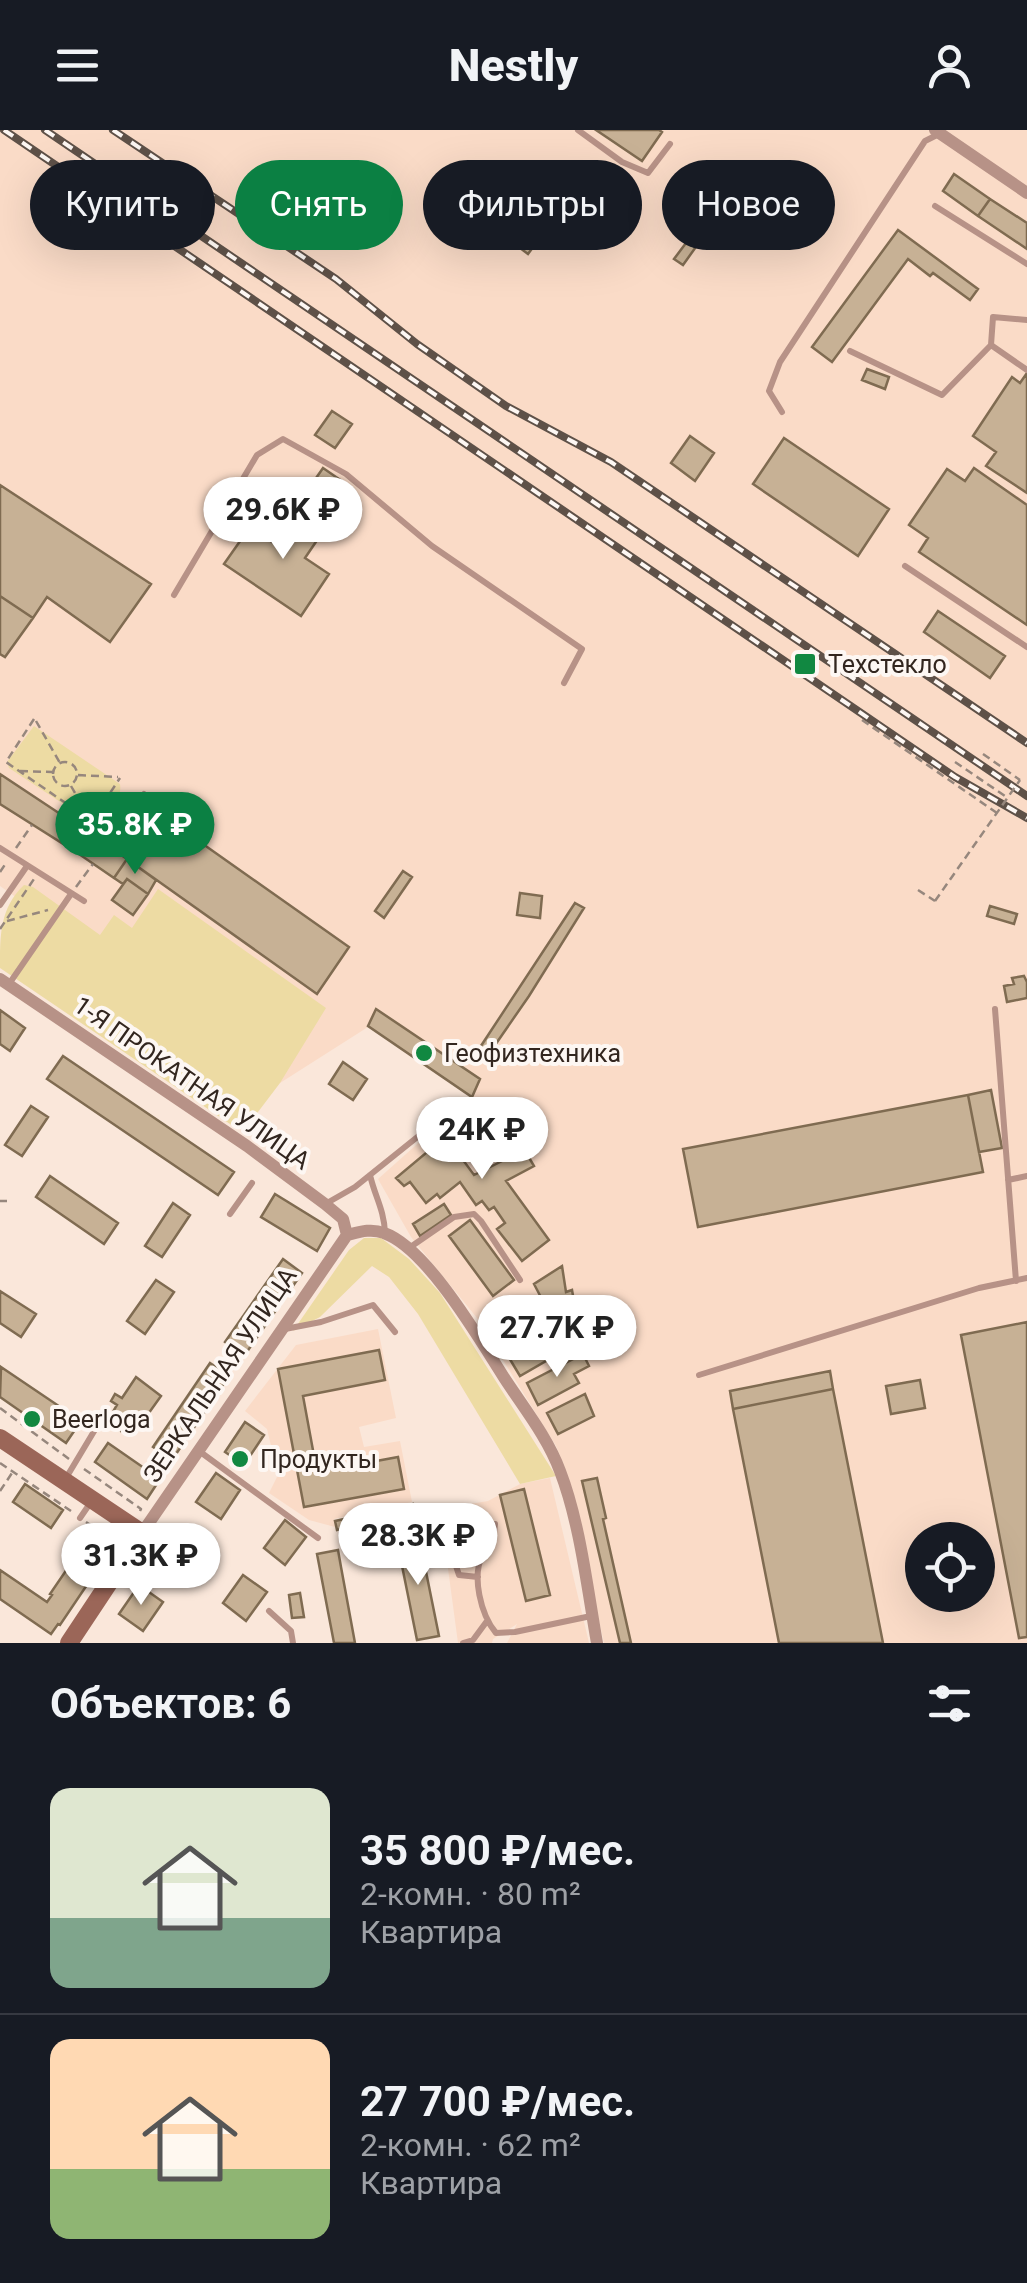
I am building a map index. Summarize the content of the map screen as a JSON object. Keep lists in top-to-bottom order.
{
  "streets": {
    "street": ["1-Я ПРОКАТНАЯ УЛИЦА", "ЗЕРКАЛЬНАЯ УЛИЦА"]
  },
  "crossings": [
    ["1-Я ПРОКАТНАЯ УЛИЦА", "ЗЕРКАЛЬНАЯ УЛИЦА"]
  ],
  "places": {
    "transit": ["Техстекло"],
    "other": ["Геофизтехника", "Beerloga", "Продукты"]
  },
  "page": {
    "header": "Nestly",
    "chip": [
      "Купить",
      "Снять",
      "Фильтры",
      "Новое"
    ],
    "price": [
      "29.6K ₽",
      "35.8K ₽",
      "24K ₽",
      "27.7K ₽",
      "28.3K ₽",
      "31.3K ₽"
    ],
    "heading": "Объектов: 6",
    "list": [
      {
        "name": "35 800 ₽/мес.",
        "note": "2-комн. · 80 m² · Квартира"
      },
      {
        "name": "27 700 ₽/мес.",
        "note": "2-комн. · 62 m² · Квартира"
      }
    ]
  }
}
